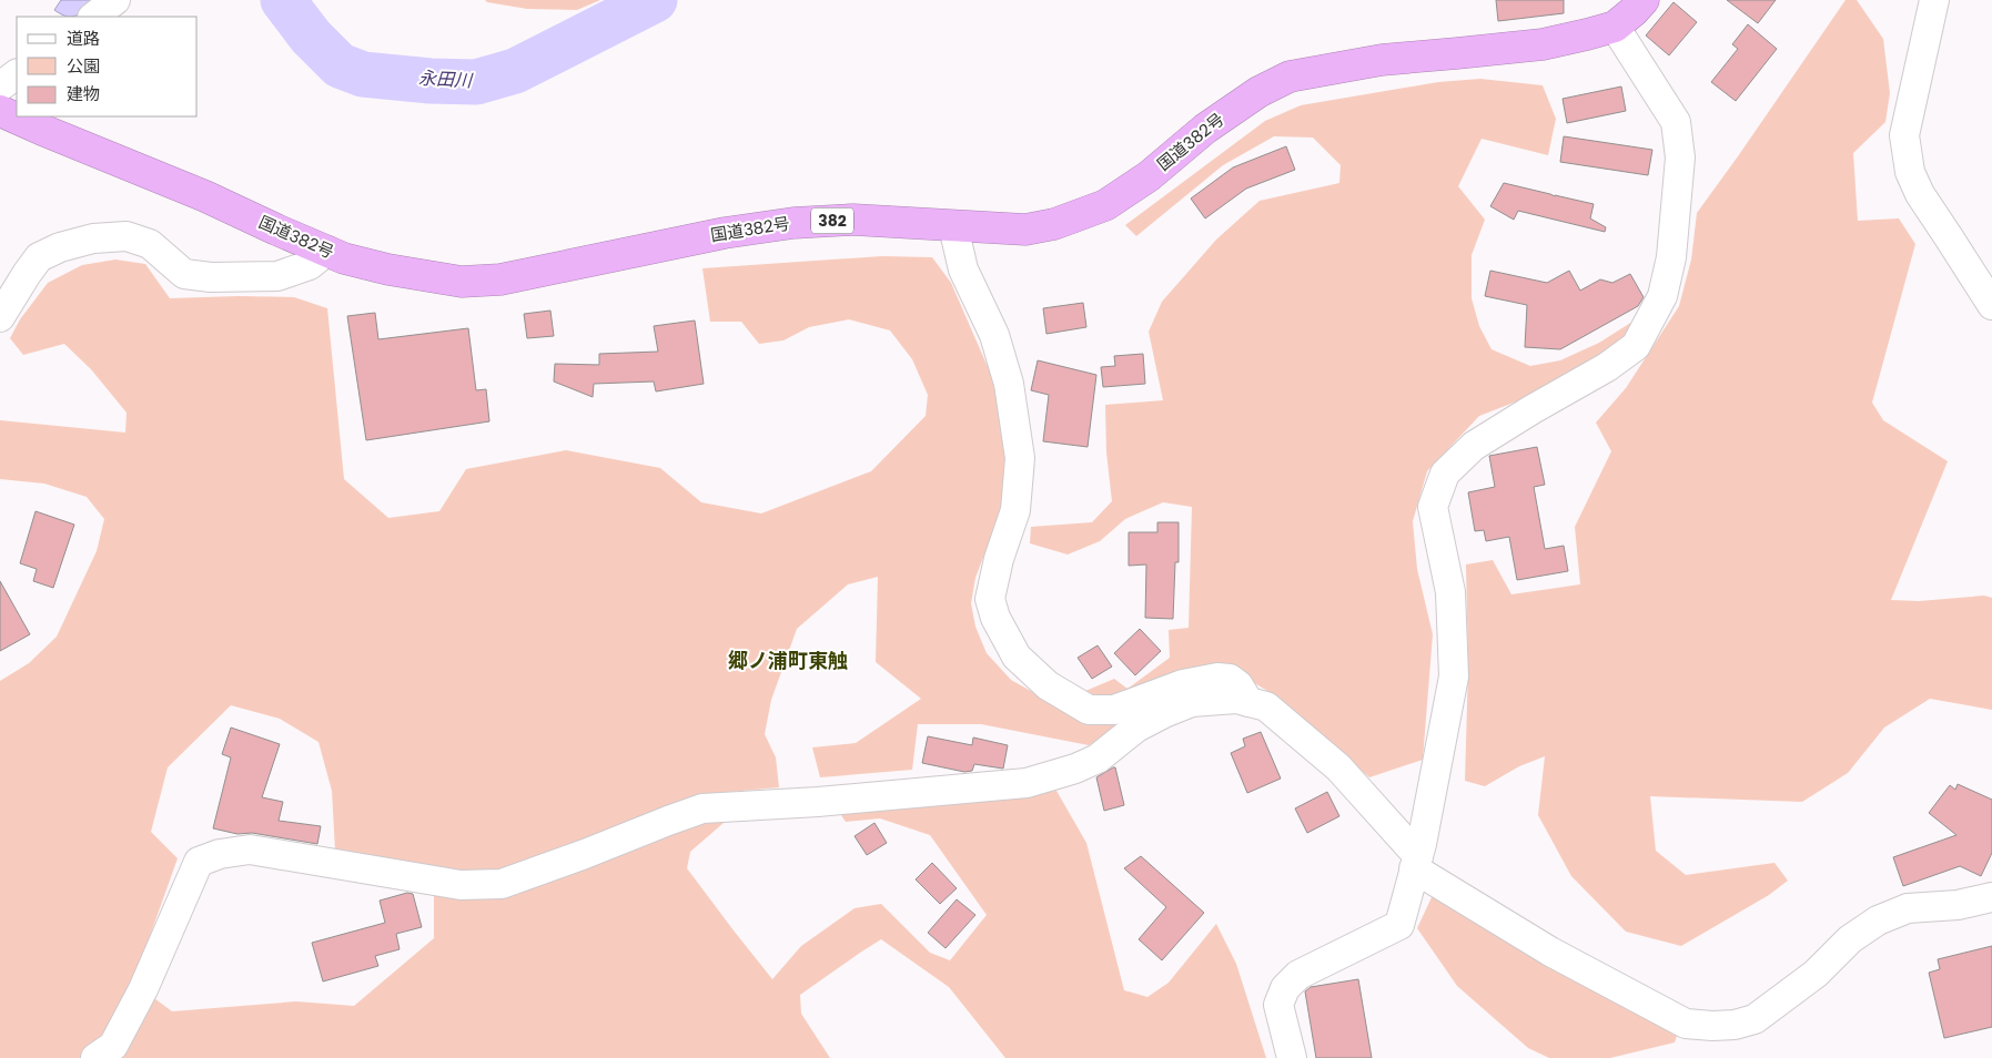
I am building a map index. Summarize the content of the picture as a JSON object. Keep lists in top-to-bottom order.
{
  "streets": {
    "highway": ["国道382号", "382"]
  },
  "districts": ["郷ノ浦町東触"],
  "water": ["永田川"],
  "legend": ["道路", "公園", "建物"]
}
